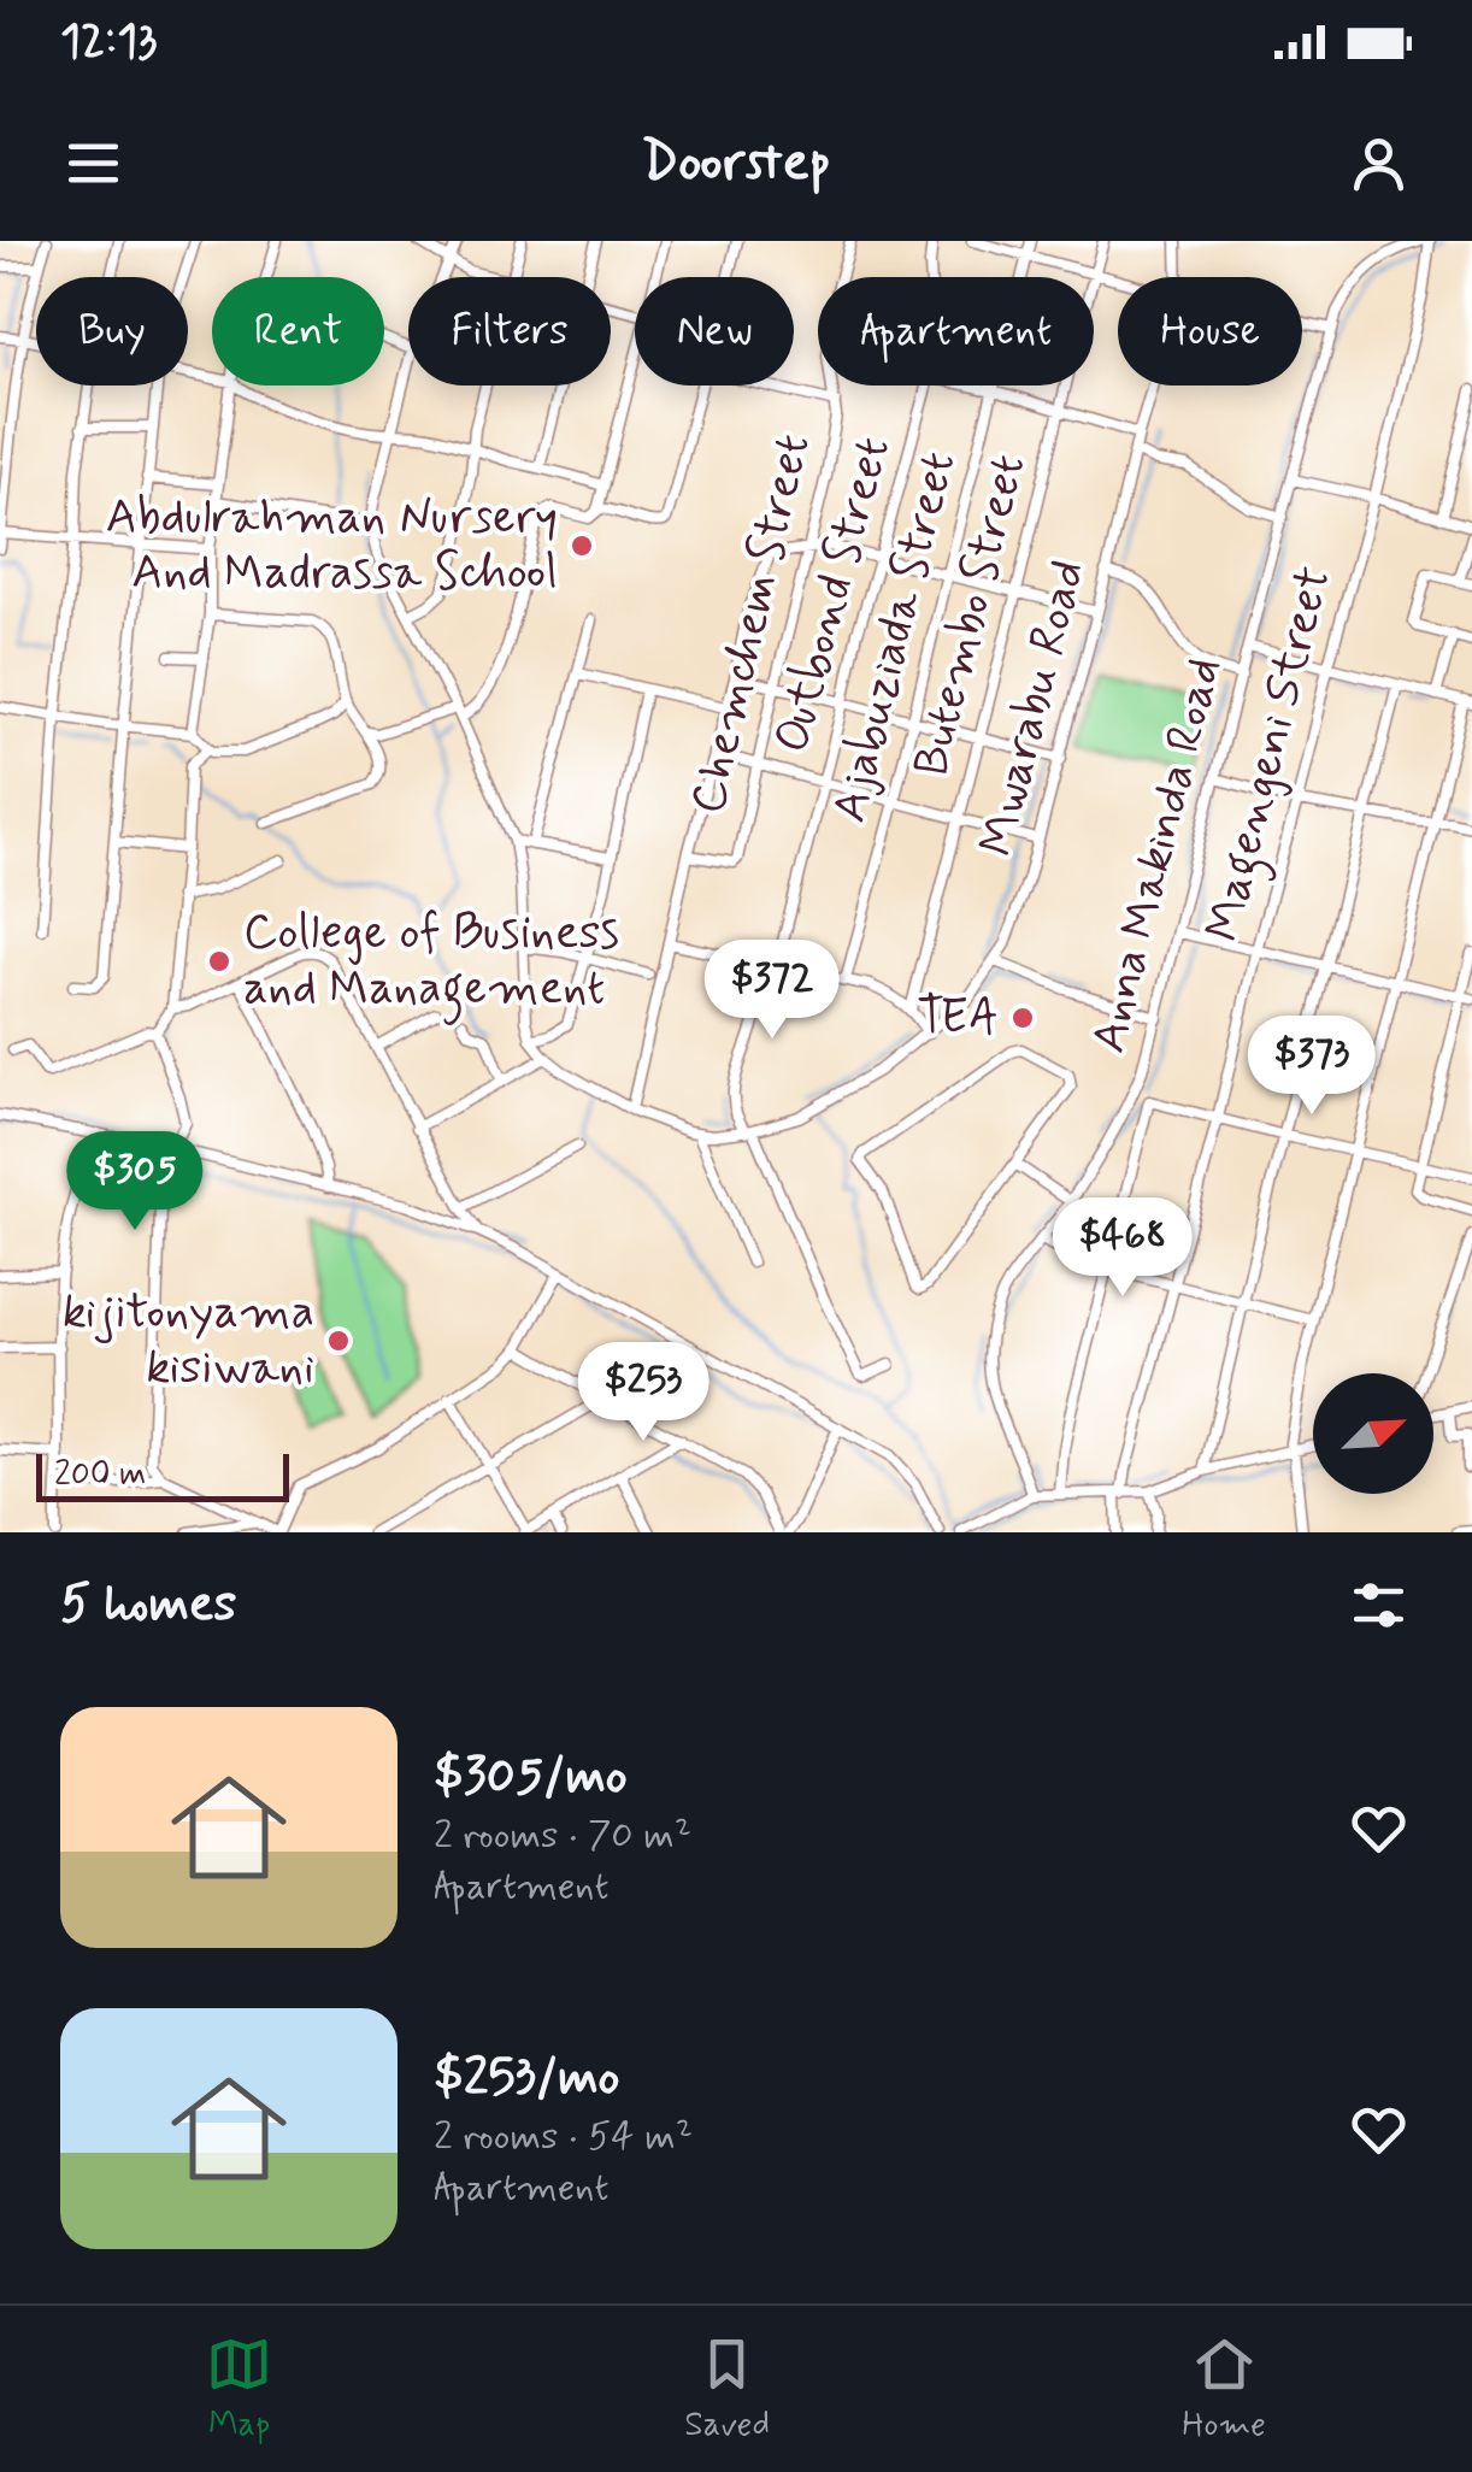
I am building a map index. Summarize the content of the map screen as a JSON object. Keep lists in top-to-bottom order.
{
  "streets": {
    "street": [
      "Outbond Street",
      "Butembo Street",
      "Chemchem Street",
      "Ajabuziada Street",
      "Mwarabu Road",
      "Magengeni Street",
      "Anna Makinda Road"
    ]
  },
  "crossings": [
    ["Outbond Street", "Mwarabu Road"],
    ["Magengeni Street", "Anna Makinda Road"]
  ],
  "places": [
    "Abdulrahman Nursery And Madrassa School",
    "College of Business and Management",
    "TEA",
    "kijitonyama kisiwani"
  ],
  "scale_bar": "200 m",
  "north": "top right",
  "page": {
    "status": "12:13",
    "header": "Doorstep",
    "chip": [
      "Buy",
      "Rent",
      "Filters",
      "New",
      "Apartment",
      "House"
    ],
    "price": [
      "$372",
      "$373",
      "$305",
      "$468",
      "$253"
    ],
    "scale": "200 m",
    "heading": "5 homes",
    "list": [
      {
        "name": "$305/mo",
        "note": "2 rooms · 70 m² · Apartment"
      },
      {
        "name": "$253/mo",
        "note": "2 rooms · 54 m² · Apartment"
      }
    ],
    "tabs": ["Map", "Saved", "Home"]
  }
}
